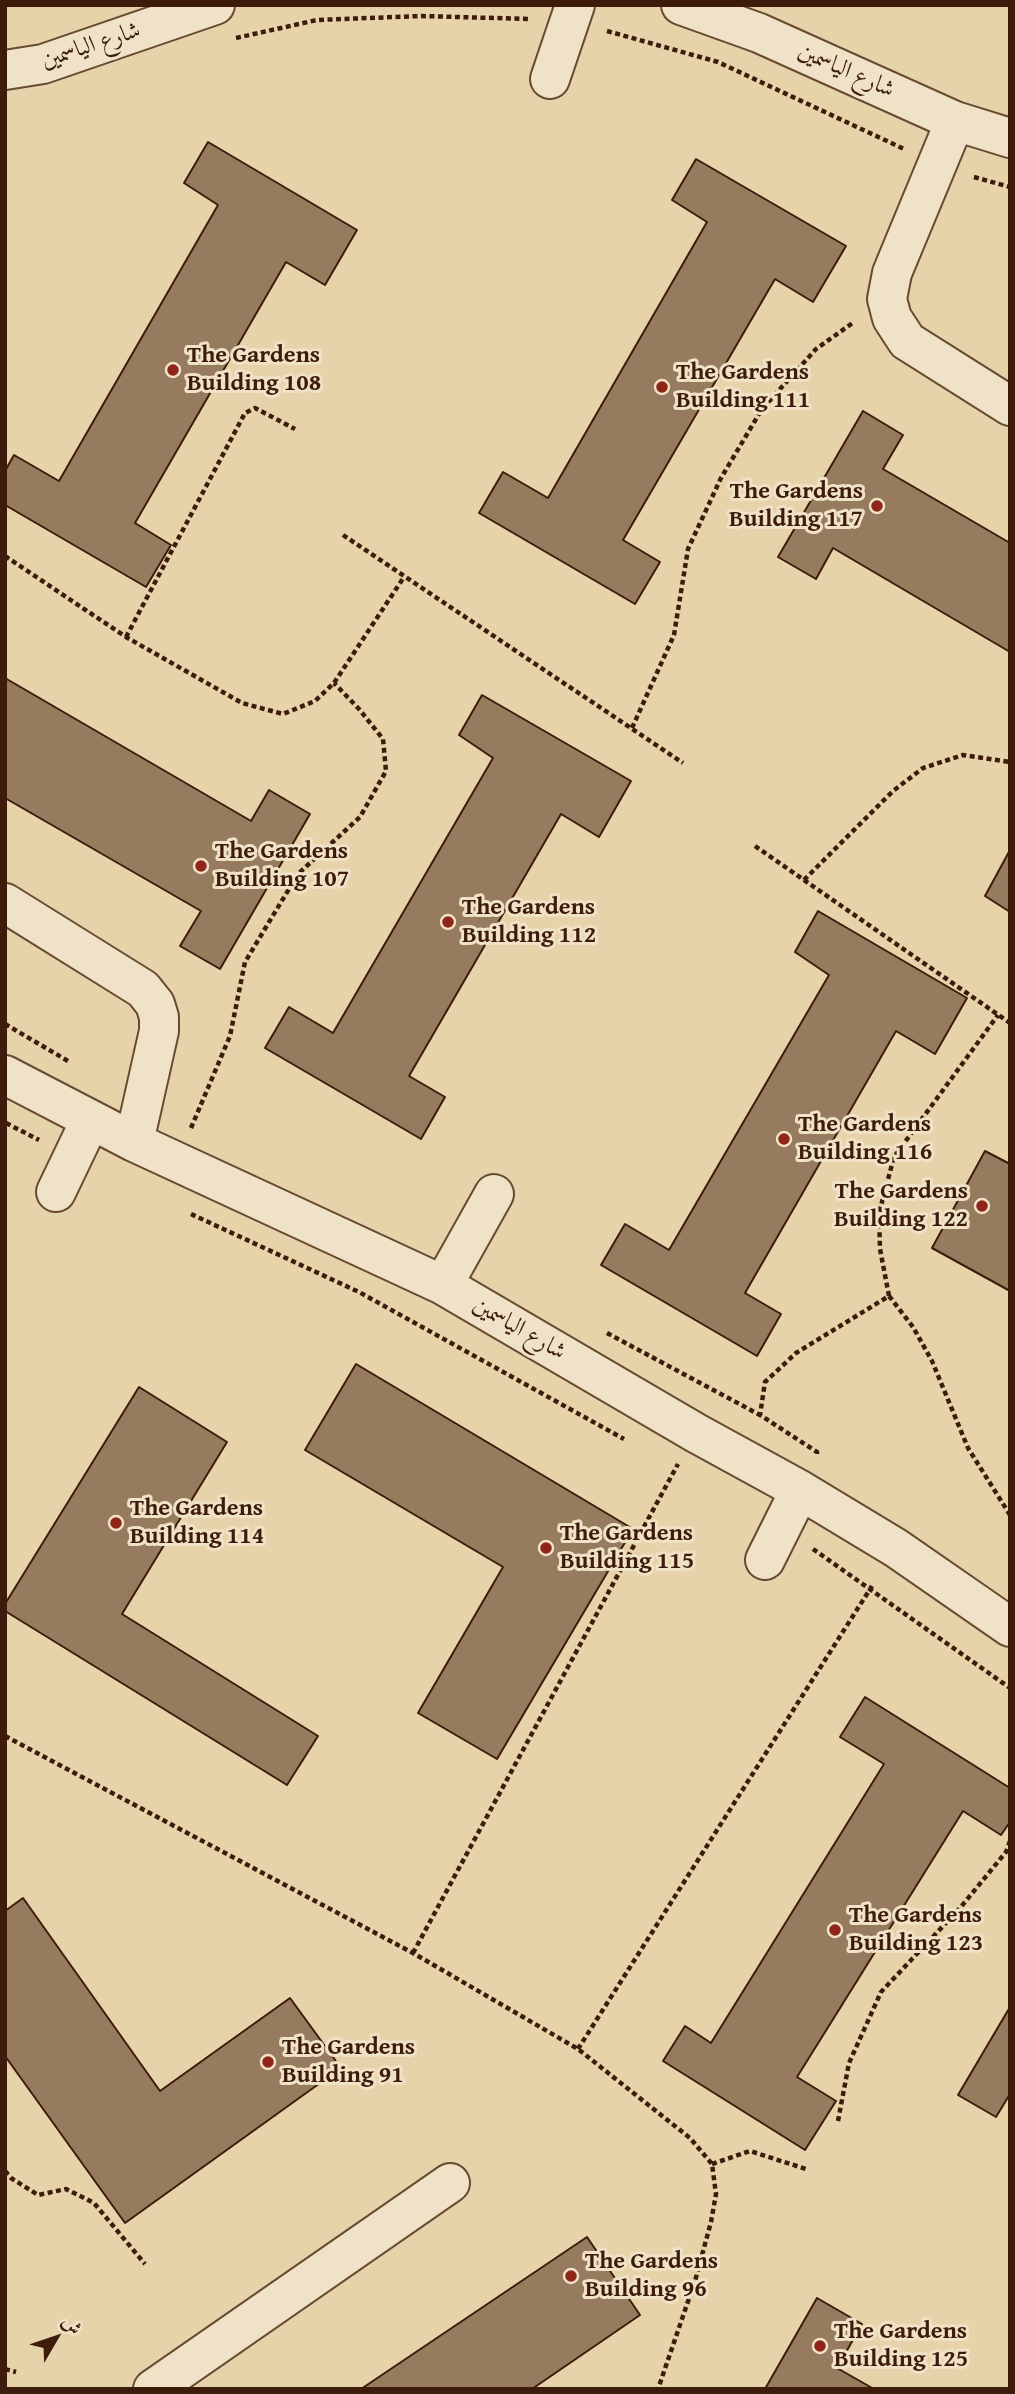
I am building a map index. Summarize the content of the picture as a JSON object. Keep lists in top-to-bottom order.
{
  "streets": {
    "street": ["شارع الياسمين"]
  },
  "places": [
    "The Gardens Building 108",
    "The Gardens Building 111",
    "The Gardens Building 117",
    "The Gardens Building 107",
    "The Gardens Building 112",
    "The Gardens Building 116",
    "The Gardens Building 122",
    "The Gardens Building 114",
    "The Gardens Building 115",
    "The Gardens Building 123",
    "The Gardens Building 91",
    "The Gardens Building 96",
    "The Gardens Building 125"
  ],
  "north": "top right"
}
